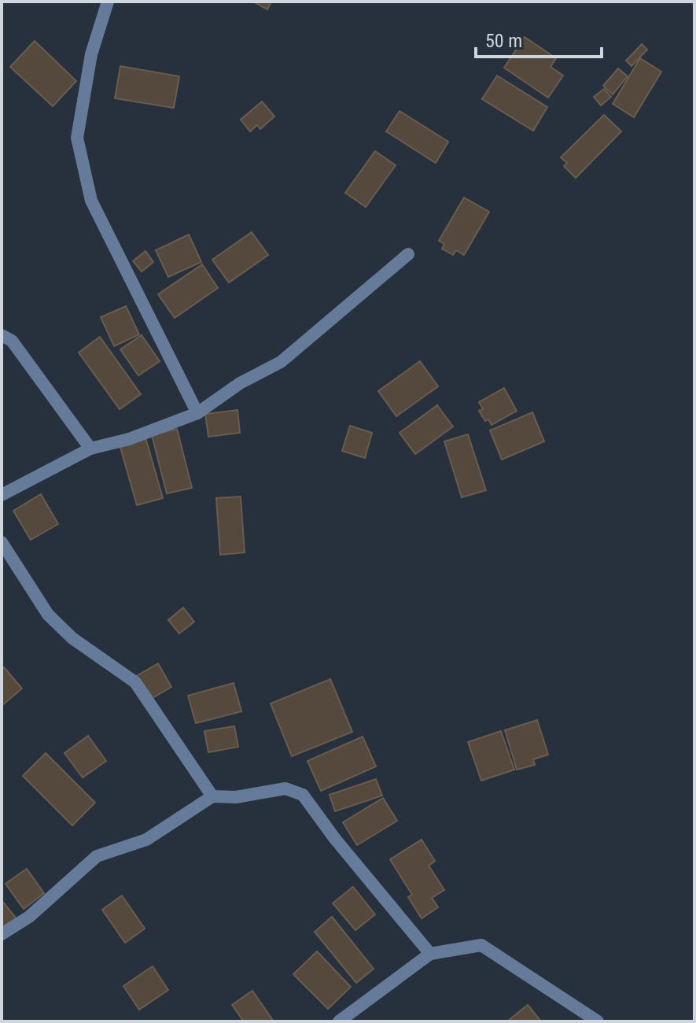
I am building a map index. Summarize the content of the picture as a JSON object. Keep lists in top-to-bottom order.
{
  "scale_bar": "50 m"
}
